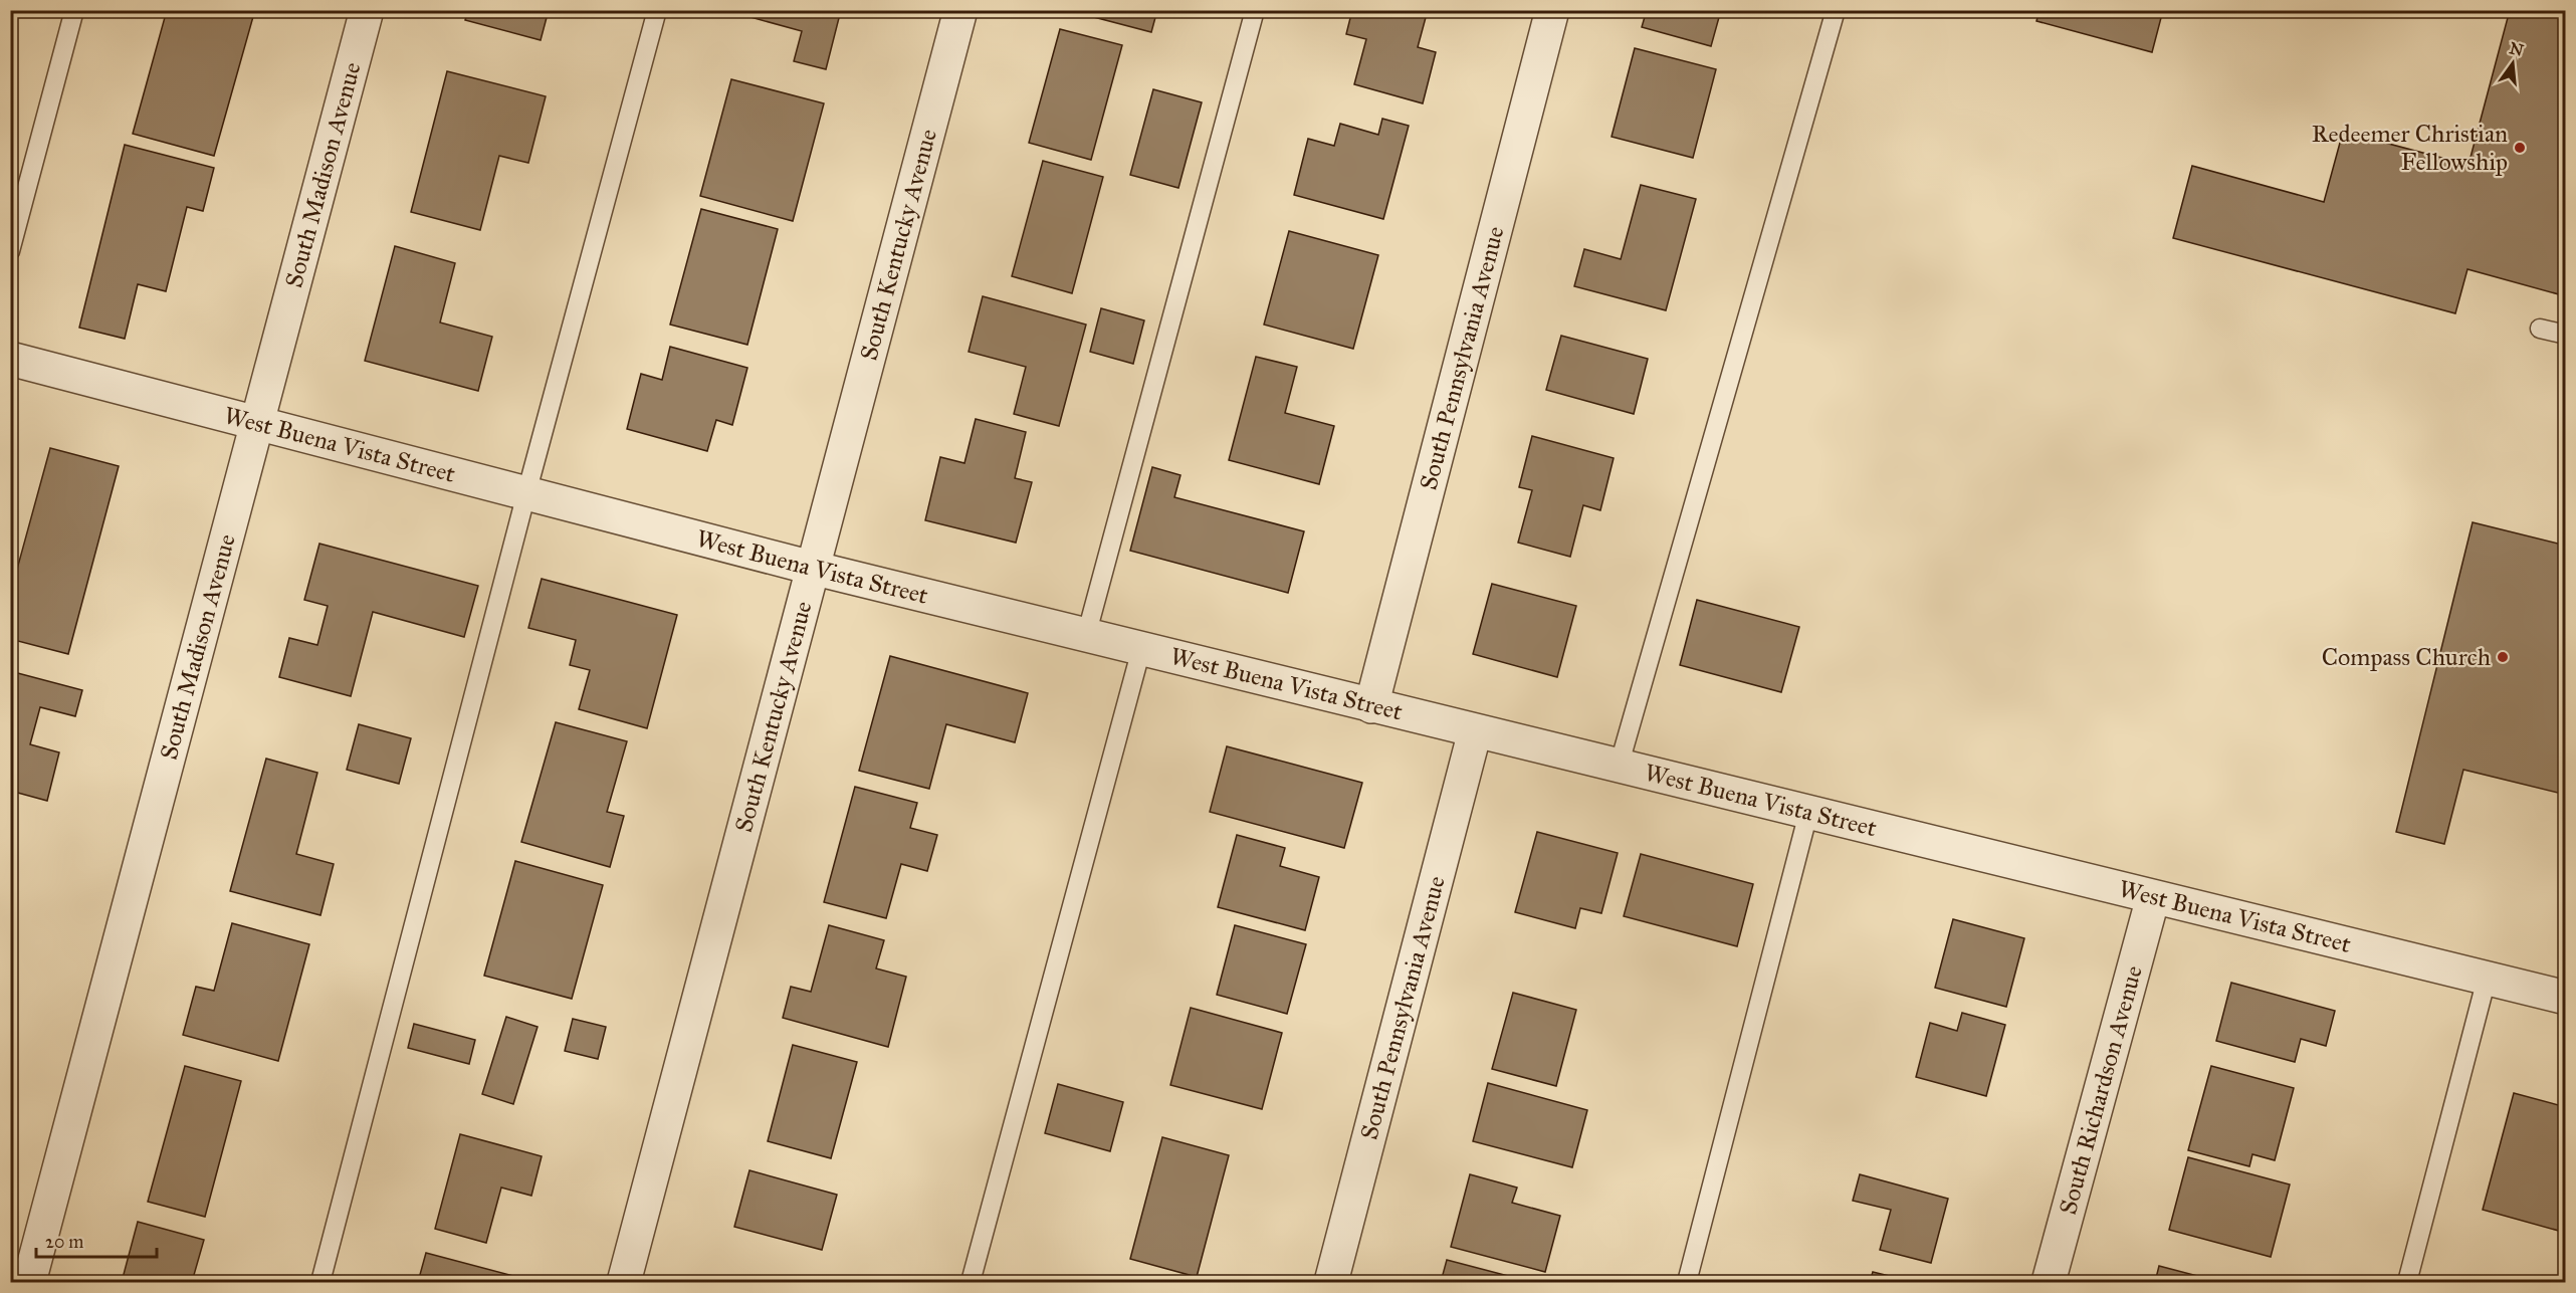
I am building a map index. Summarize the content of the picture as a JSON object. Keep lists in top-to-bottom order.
{
  "streets": {
    "street": [
      "South Madison Avenue",
      "South Kentucky Avenue",
      "South Pennsylvania Avenue",
      "West Buena Vista Street",
      "South Richardson Avenue"
    ]
  },
  "crossings": [
    ["South Madison Avenue", "West Buena Vista Street"],
    ["South Kentucky Avenue", "West Buena Vista Street"],
    ["South Pennsylvania Avenue", "West Buena Vista Street"],
    ["West Buena Vista Street", "South Richardson Avenue"]
  ],
  "places": ["Redeemer Christian Fellowship", "Compass Church"],
  "scale_bar": "20 m",
  "north": "top"
}
